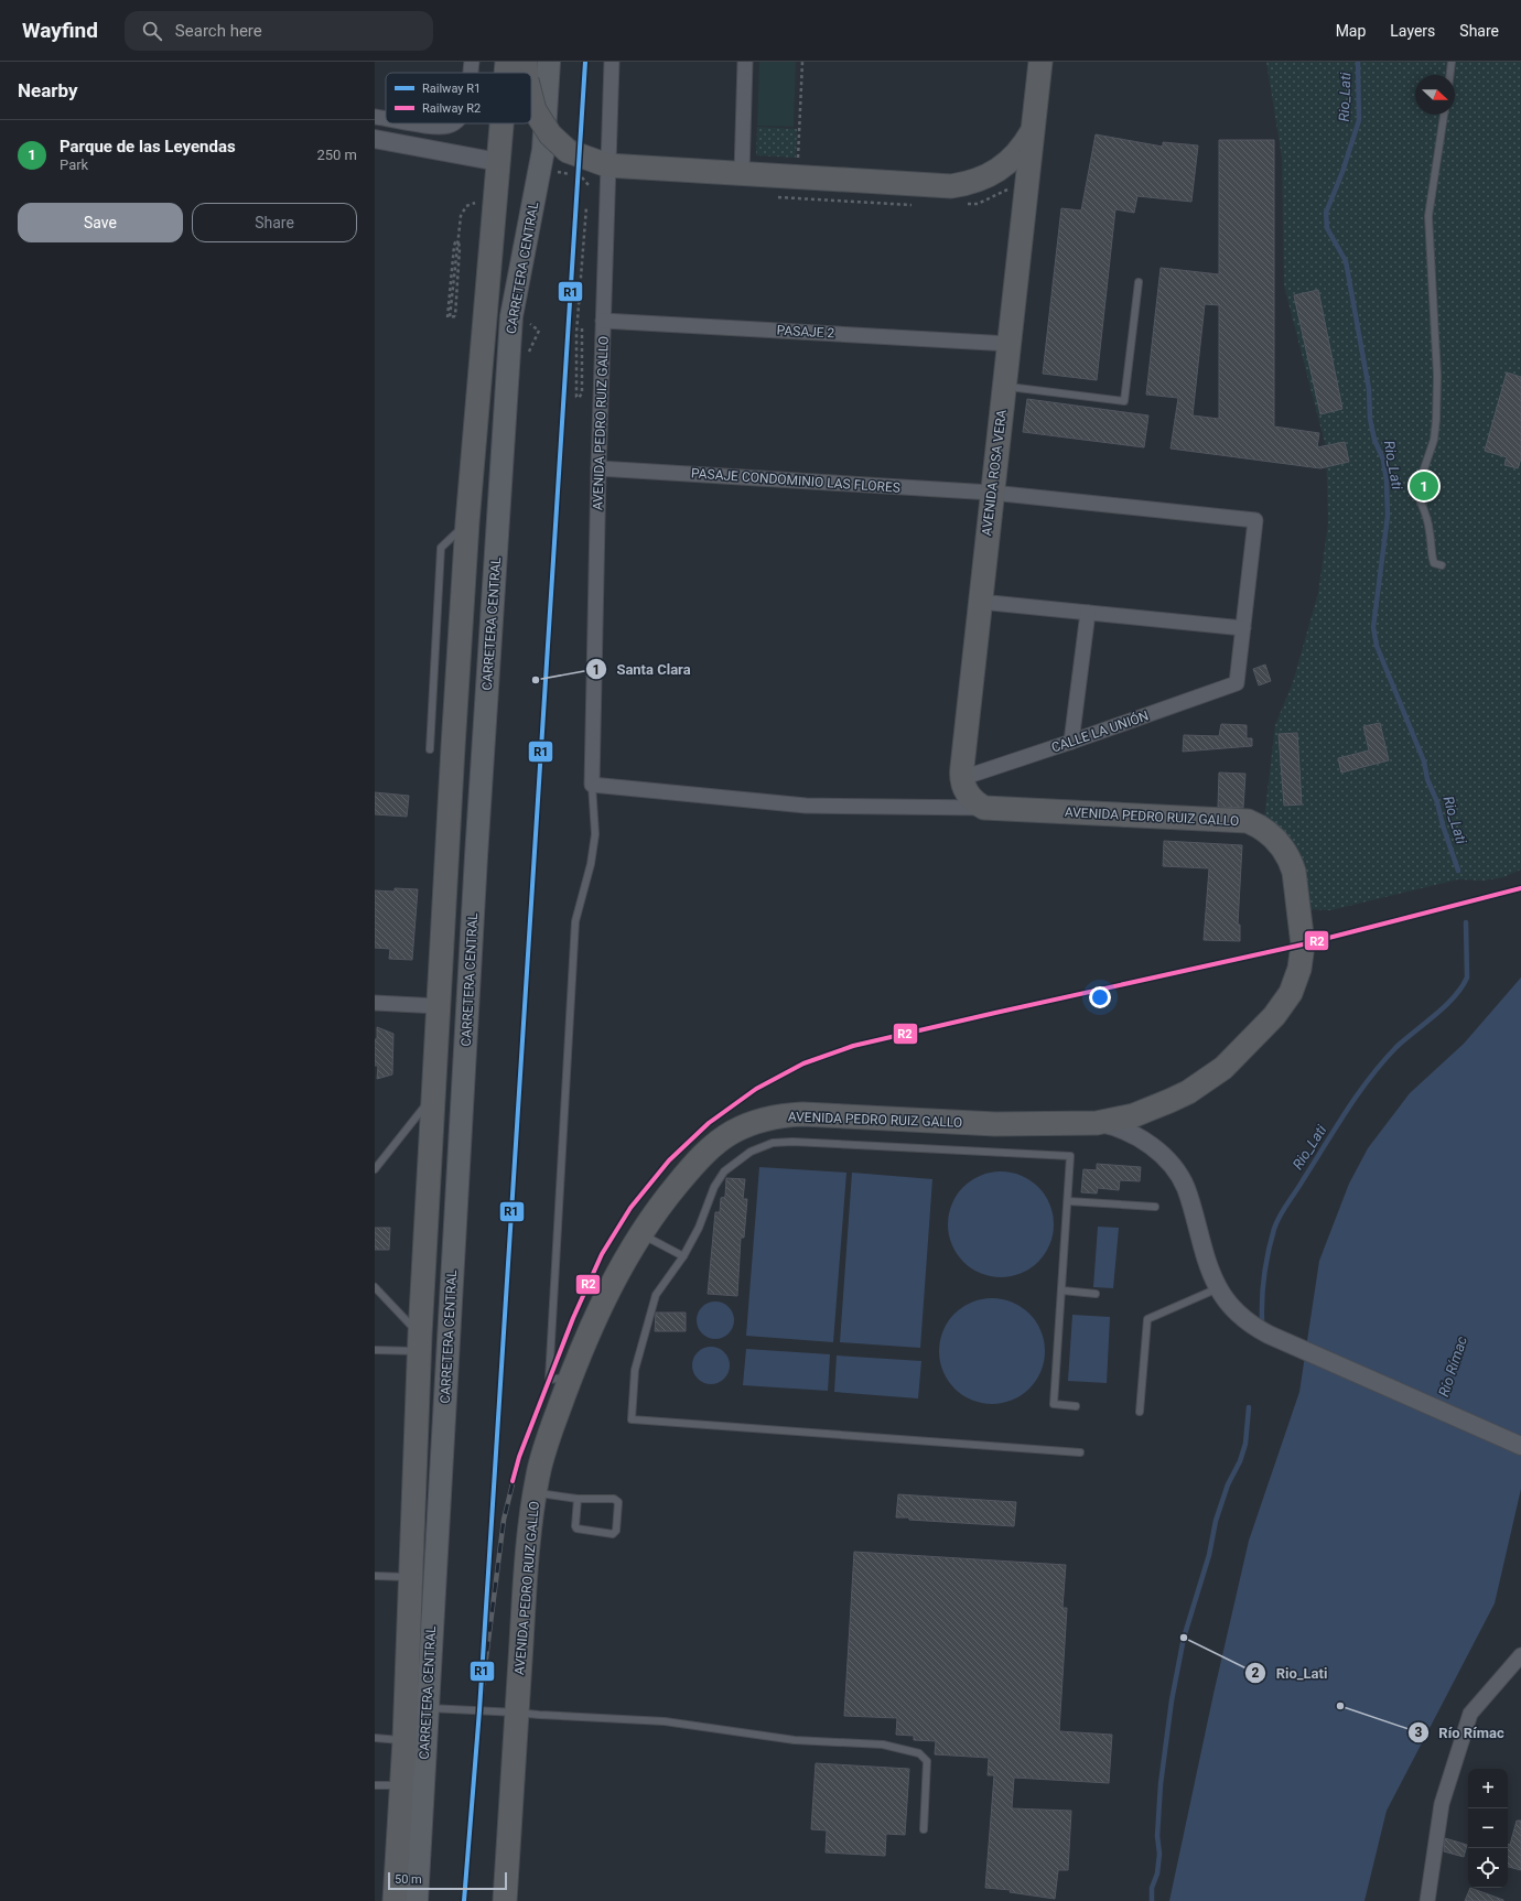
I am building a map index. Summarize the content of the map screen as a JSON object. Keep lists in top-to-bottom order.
{
  "streets": {
    "highway": ["CARRETERA CENTRAL", "AVENIDA PEDRO RUIZ GALLO", "AVENIDA ROSA VERA"],
    "street": ["PASAJE 2", "PASAJE CONDOMINIO LAS FLORES", "CALLE LA UNIÓN"]
  },
  "crossings": [
    ["PASAJE 2", "AVENIDA PEDRO RUIZ GALLO"],
    ["PASAJE 2", "AVENIDA ROSA VERA"],
    ["AVENIDA PEDRO RUIZ GALLO", "AVENIDA ROSA VERA"],
    ["AVENIDA PEDRO RUIZ GALLO", "PASAJE CONDOMINIO LAS FLORES"],
    ["AVENIDA ROSA VERA", "PASAJE CONDOMINIO LAS FLORES"],
    ["AVENIDA ROSA VERA", "CALLE LA UNIÓN"],
    ["PASAJE CONDOMINIO LAS FLORES", "CALLE LA UNIÓN"]
  ],
  "water": ["Rio_Lati", "Río Rímac"],
  "places": ["Santa Clara", "Rio_Lati", "Río Rímac"],
  "lines": ["rail line R1", "rail line R2"],
  "legend": ["Railway R1", "Railway R2"],
  "scale_bar": "50 m",
  "north": "right",
  "page": {
    "header": "Wayfind",
    "search": "Search here",
    "nav": ["Map", "Layers", "Share"],
    "heading": "Nearby",
    "list": [
      {
        "mark": "1",
        "name": "Parque de las Leyendas",
        "note": "Park",
        "value": "250 m"
      }
    ],
    "buttons": ["Save", "Share"],
    "pins": "1",
    "map_buttons": ["+", "−"],
    "scale": "50 m"
  }
}
